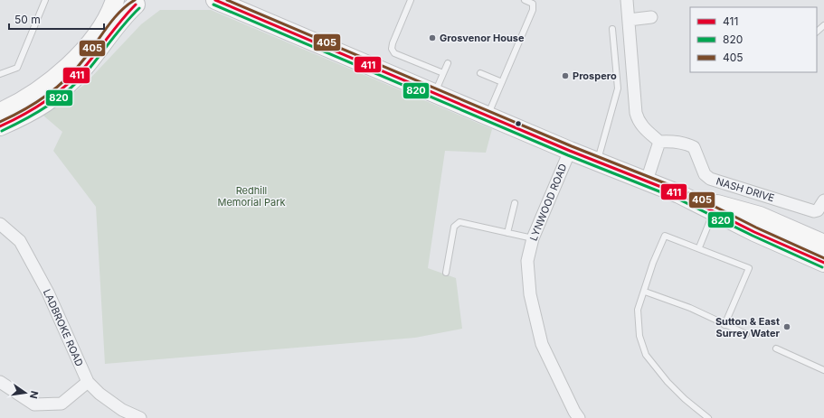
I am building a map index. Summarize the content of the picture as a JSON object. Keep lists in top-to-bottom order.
{
  "streets": {
    "street": ["NASH DRIVE", "LYNWOOD ROAD", "LADBROKE ROAD"]
  },
  "parks": ["Redhill Memorial Park"],
  "places": ["Grosvenor House", "Prospero", "Sutton & East Surrey Water"],
  "lines": ["transit line 411", "transit line 405", "transit line 820"],
  "legend": ["411", "820", "405"],
  "scale_bar": "50 m",
  "north": "right"
}
